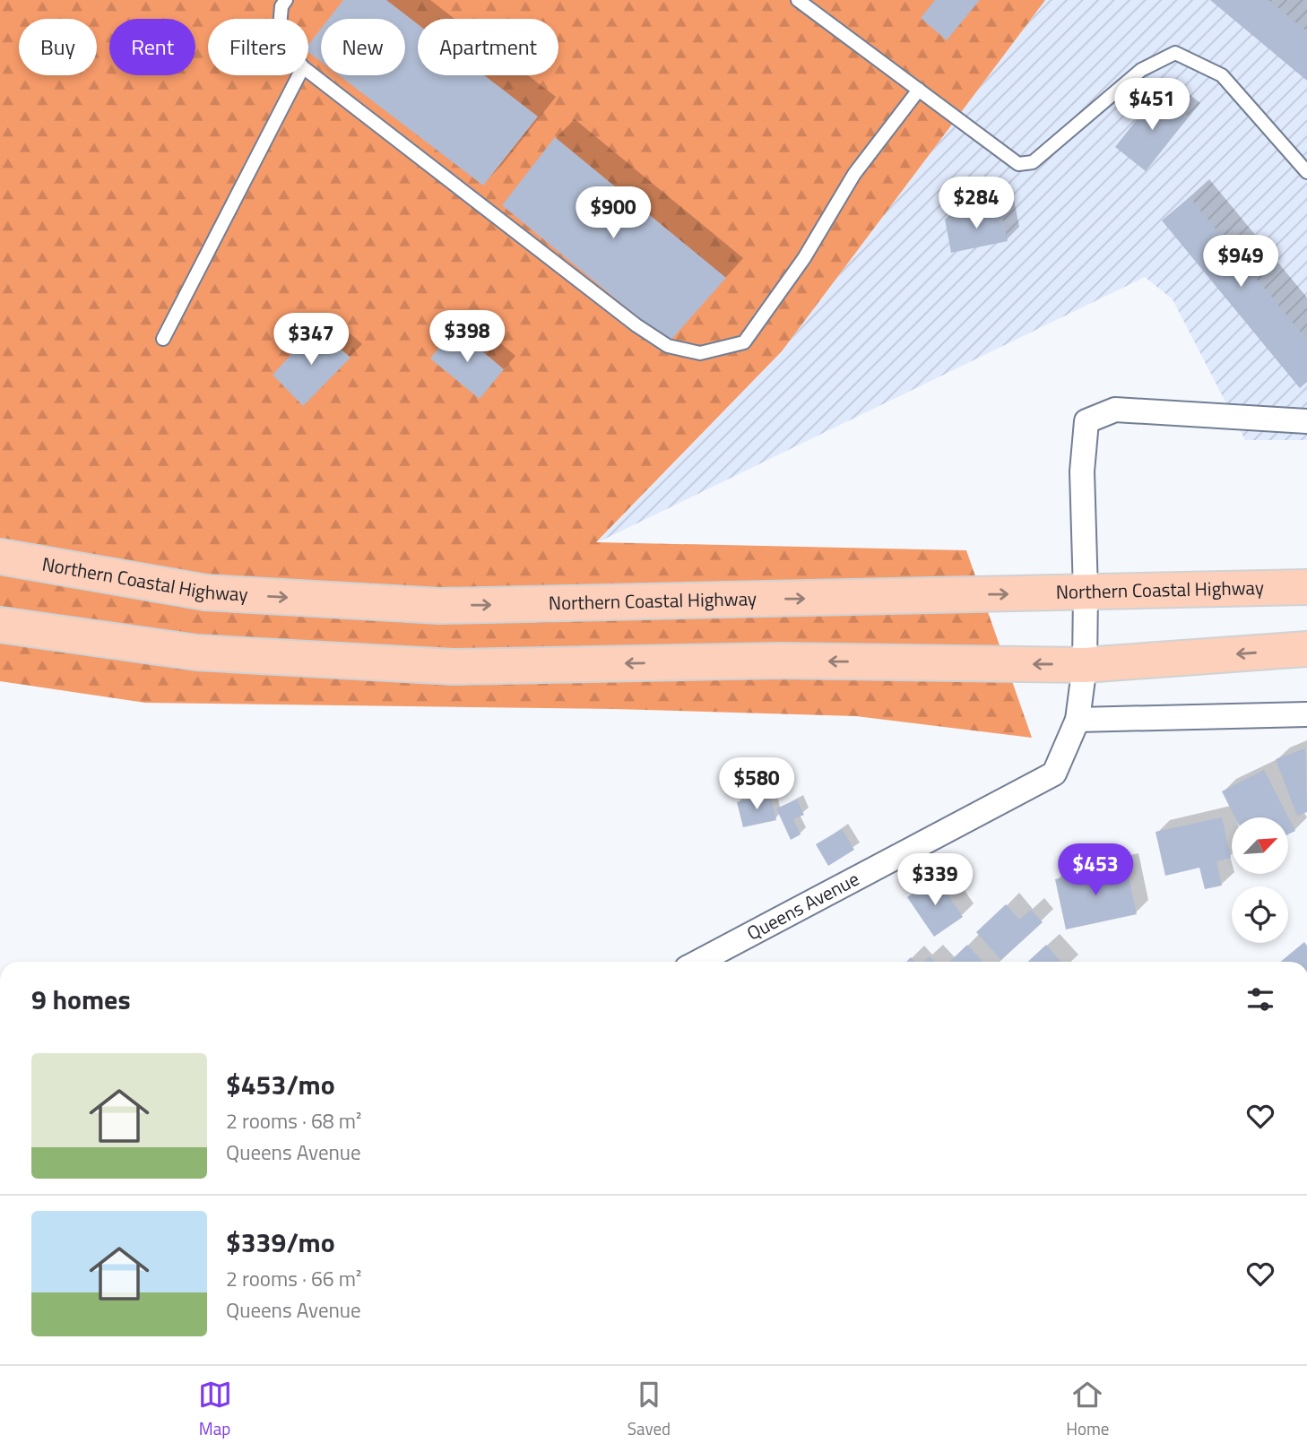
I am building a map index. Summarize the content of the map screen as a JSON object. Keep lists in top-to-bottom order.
{
  "streets": {
    "highway": ["Northern Coastal Highway"],
    "street": ["Queens Avenue"]
  },
  "crossings": [
    ["Northern Coastal Highway", "Queens Avenue"]
  ],
  "north": "top right",
  "page": {
    "chip": [
      "Buy",
      "Rent",
      "Filters",
      "New",
      "Apartment"
    ],
    "price": [
      "$451",
      "$284",
      "$900",
      "$949",
      "$398",
      "$347",
      "$580",
      "$453",
      "$339"
    ],
    "heading": "9 homes",
    "list": [
      {
        "name": "$453/mo",
        "note": "2 rooms · 68 m² · Queens Avenue"
      },
      {
        "name": "$339/mo",
        "note": "2 rooms · 66 m² · Queens Avenue"
      }
    ],
    "tabs": ["Map", "Saved", "Home"]
  }
}
